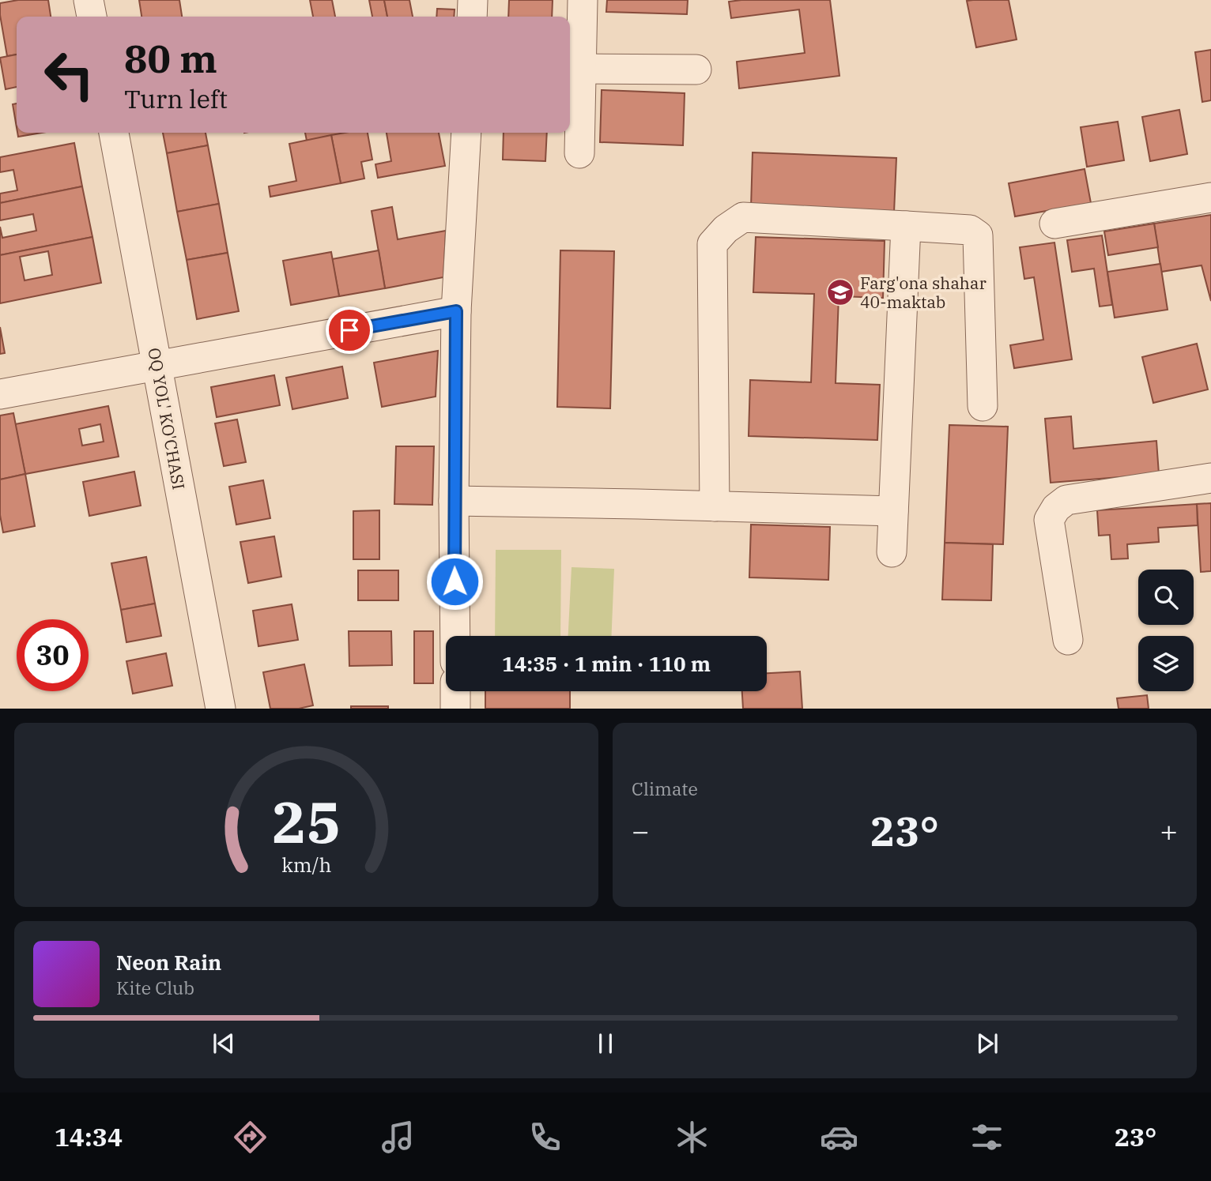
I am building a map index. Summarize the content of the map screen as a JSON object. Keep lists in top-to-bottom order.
{
  "streets": {
    "street": ["OQ YOL' KO'CHASI"]
  },
  "places": {
    "school or university": ["Farg'ona shahar 40-maktab"]
  },
  "page": {
    "turn": ["80 m", "Turn left"],
    "limit": "30",
    "trip": "14:35 · 1 min · 110 m",
    "tile": "Climate",
    "heat": ["−", "23°", "+"],
    "song": ["Neon Rain", "Kite Club"],
    "tabs": ["14:34", "23°"],
    "gauge": ["25", "km/h"]
  }
}
